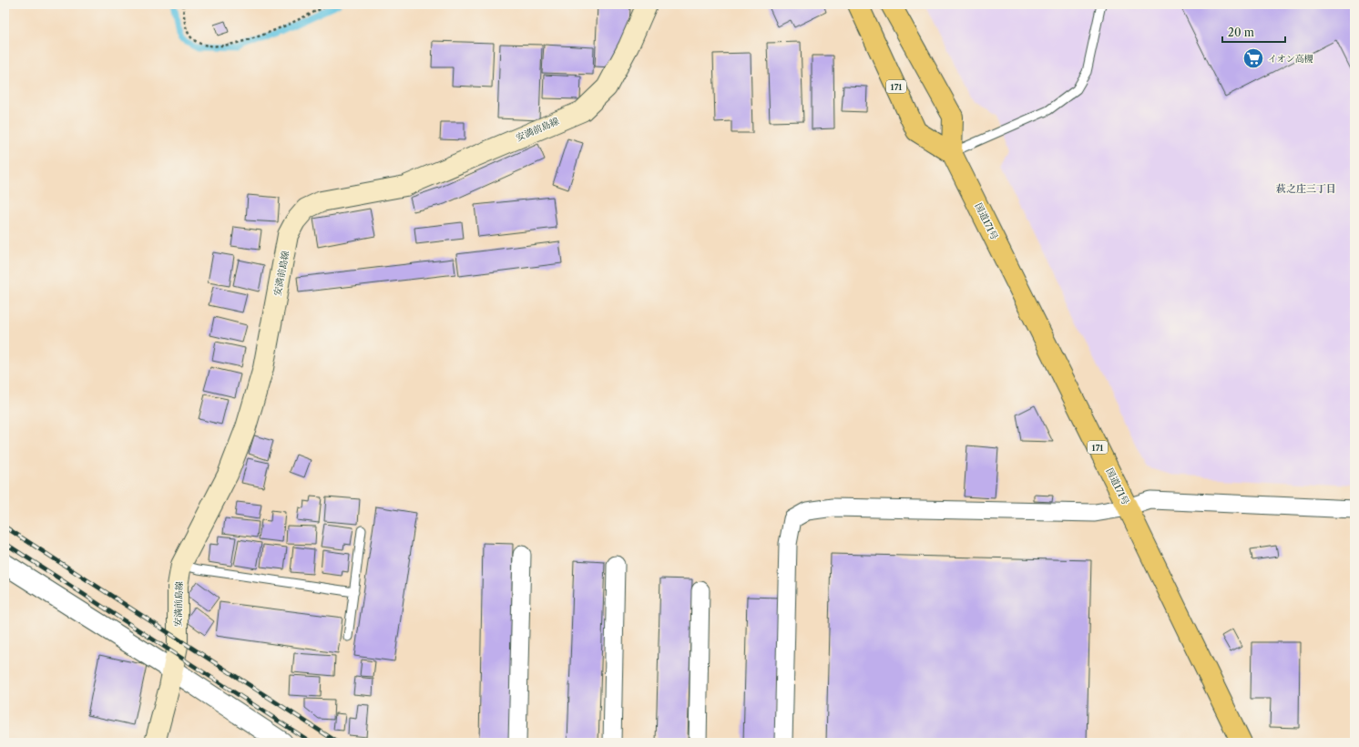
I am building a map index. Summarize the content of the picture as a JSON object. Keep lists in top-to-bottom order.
{
  "streets": {
    "highway": ["171", "国道171号"],
    "main road": ["安満前島線"]
  },
  "crossings": [
    ["171", "国道171号"]
  ],
  "districts": ["萩之庄三丁目"],
  "places": {
    "supermarket": ["イオン高槻"]
  },
  "scale_bar": "20 m"
}
